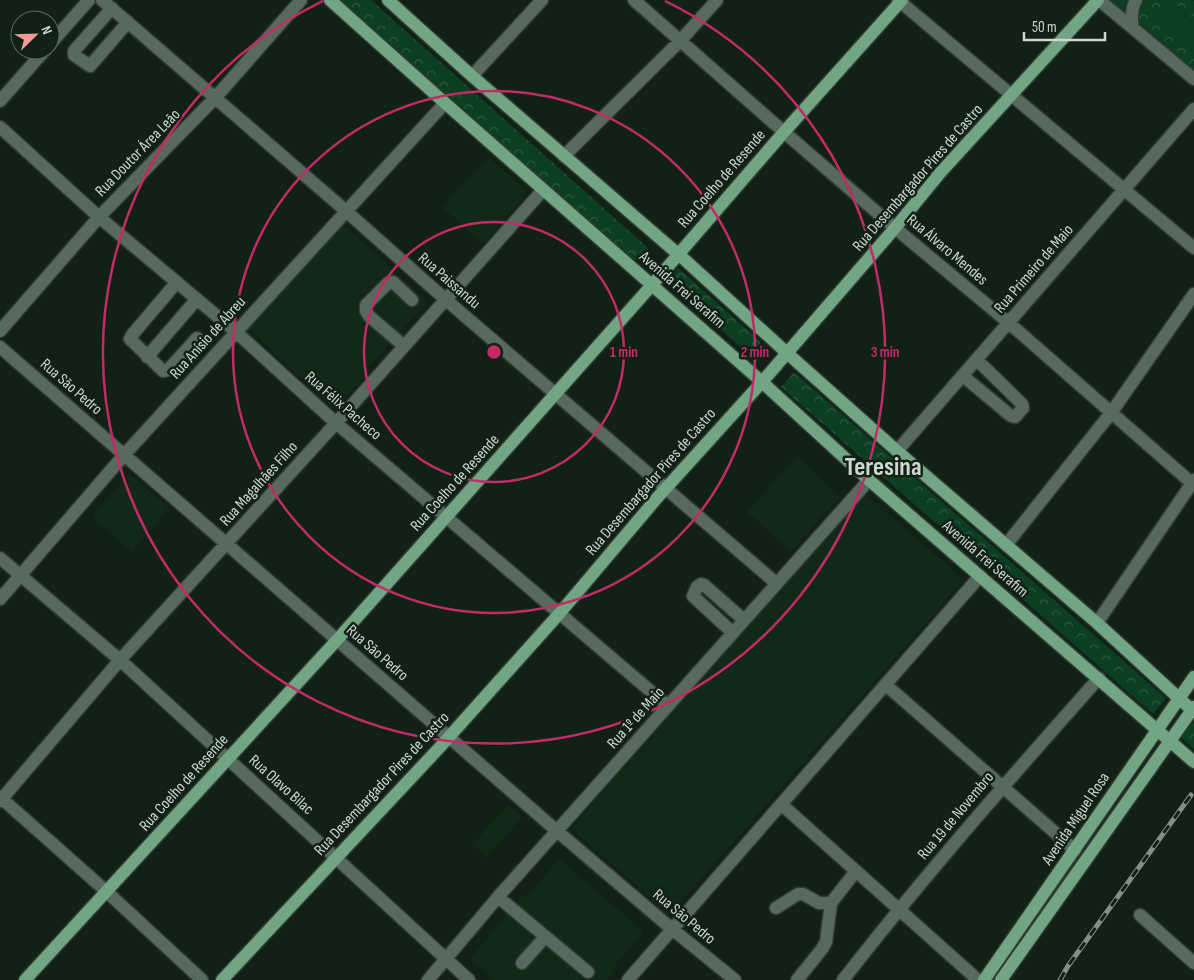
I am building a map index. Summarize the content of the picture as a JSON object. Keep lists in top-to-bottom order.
{
  "streets": {
    "main road": [
      "Rua Desembargador Pires de Castro",
      "Rua Coelho de Resende",
      "Avenida Frei Serafim",
      "Avenida Miguel Rosa"
    ],
    "street": [
      "Rua Doutor Área Leão",
      "Rua Álvaro Mendes",
      "Rua Primeiro de Maio",
      "Rua Paissandu",
      "Rua Anísio de Abreu",
      "Rua São Pedro",
      "Rua Félix Pacheco",
      "Rua Magalhães Filho",
      "Rua 1º de Maio",
      "Rua Olavo Bilac",
      "Rua 19 de Novembro"
    ]
  },
  "crossings": [
    ["Rua Doutor Área Leão", "Rua Paissandu"],
    ["Rua Doutor Área Leão", "Rua Félix Pacheco"],
    ["Rua Desembargador Pires de Castro", "Rua Álvaro Mendes"],
    ["Rua Desembargador Pires de Castro", "Rua Paissandu"],
    ["Rua Desembargador Pires de Castro", "Avenida Frei Serafim"],
    ["Rua Desembargador Pires de Castro", "Rua São Pedro"],
    ["Rua Desembargador Pires de Castro", "Rua Félix Pacheco"],
    ["Rua Desembargador Pires de Castro", "Rua Olavo Bilac"],
    ["Rua Coelho de Resende", "Rua Álvaro Mendes"],
    ["Rua Coelho de Resende", "Rua Paissandu"],
    ["Rua Coelho de Resende", "Avenida Frei Serafim"],
    ["Rua Coelho de Resende", "Rua São Pedro"],
    ["Rua Coelho de Resende", "Rua Félix Pacheco"],
    ["Rua Coelho de Resende", "Rua Olavo Bilac"],
    ["Rua Álvaro Mendes", "Rua Primeiro de Maio"],
    ["Rua Primeiro de Maio", "Avenida Frei Serafim"],
    ["Rua Paissandu", "Rua Anísio de Abreu"],
    ["Rua Paissandu", "Rua Magalhães Filho"],
    ["Rua Paissandu", "Rua 1º de Maio"],
    ["Avenida Frei Serafim", "Rua Anísio de Abreu"],
    ["Avenida Frei Serafim", "Rua Magalhães Filho"],
    ["Avenida Frei Serafim", "Rua 1º de Maio"],
    ["Avenida Frei Serafim", "Rua 19 de Novembro"],
    ["Avenida Frei Serafim", "Avenida Miguel Rosa"],
    ["Rua Anísio de Abreu", "Rua São Pedro"],
    ["Rua Anísio de Abreu", "Rua Félix Pacheco"],
    ["Rua Anísio de Abreu", "Rua Olavo Bilac"],
    ["Rua São Pedro", "Rua Magalhães Filho"],
    ["Rua São Pedro", "Rua 1º de Maio"],
    ["Rua Félix Pacheco", "Rua Magalhães Filho"],
    ["Rua Félix Pacheco", "Rua 1º de Maio"],
    ["Rua Magalhães Filho", "Rua Olavo Bilac"],
    ["Rua 1º de Maio", "Rua Olavo Bilac"]
  ],
  "districts": ["Teresina"],
  "scale_bar": "50 m",
  "north": "top right",
  "rings": ["1 min", "2 min", "3 min"]
}
